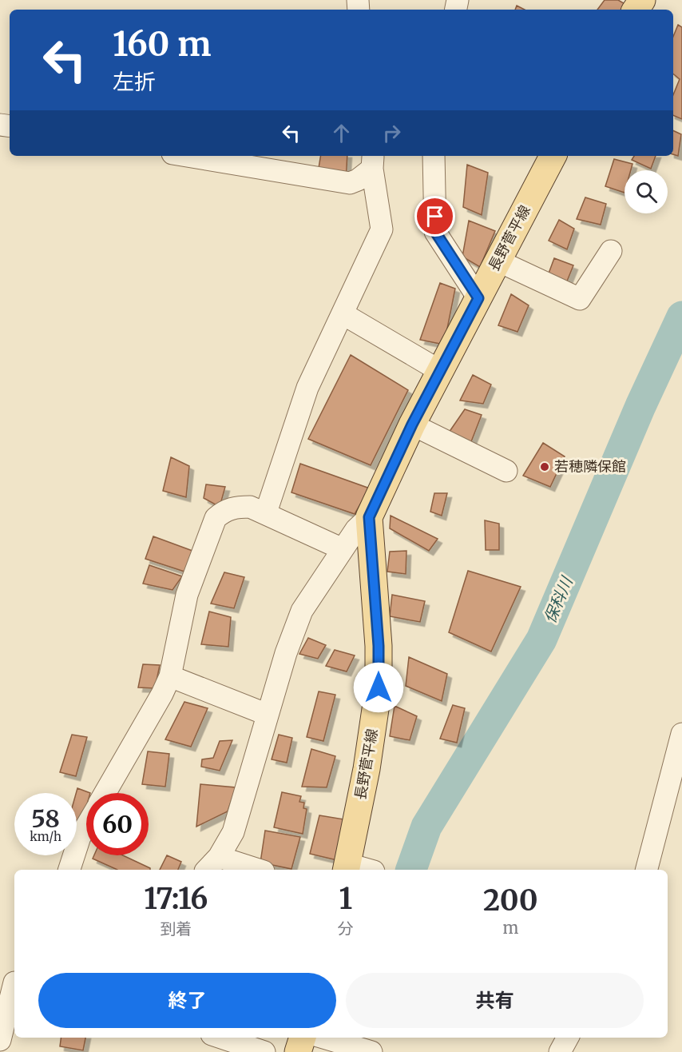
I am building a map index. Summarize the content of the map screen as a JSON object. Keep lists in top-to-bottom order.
{
  "streets": {
    "main road": ["長野菅平線"]
  },
  "water": ["保科川"],
  "places": ["若穂隣保館"],
  "page": {
    "turn": ["160 m", "左折"],
    "speed": "58 km/h",
    "limit": "60",
    "eta": [
      "17:16",
      "到着",
      "1",
      "分",
      "200",
      "m"
    ],
    "buttons": ["終了", "共有"]
  }
}
